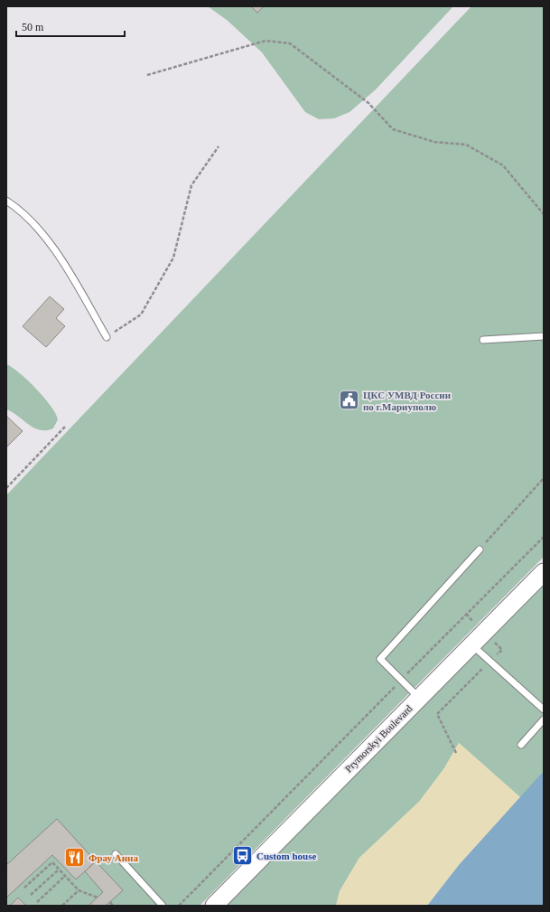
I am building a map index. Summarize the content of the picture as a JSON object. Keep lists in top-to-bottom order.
{
  "streets": {
    "street": ["Prymorskyi Boulevard"]
  },
  "places": {
    "public building": ["ЦКС УМВД России по г.Мариуполю"],
    "bus stop": ["Custom house"],
    "restaurant": ["Фрау Анна"]
  },
  "scale_bar": "50 m"
}
